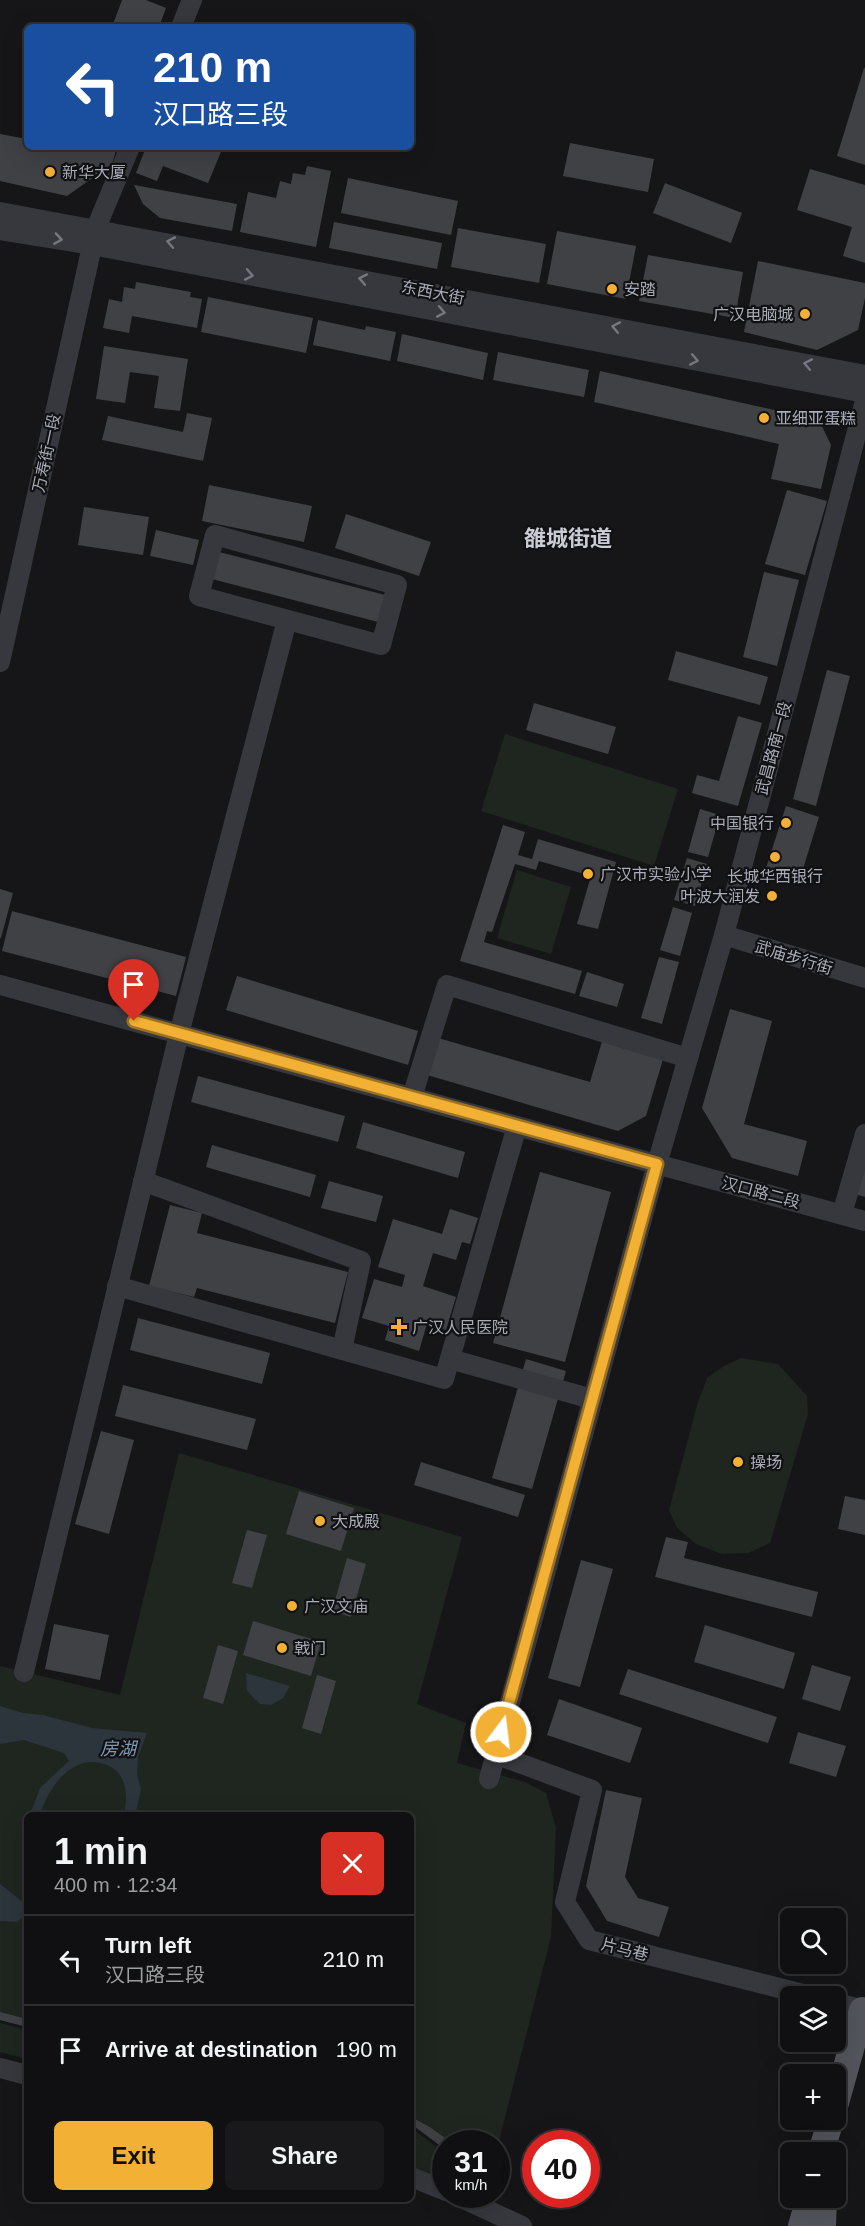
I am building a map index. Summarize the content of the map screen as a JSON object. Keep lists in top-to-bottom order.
{
  "streets": {
    "street": [
      "东西大街",
      "万寿街一段",
      "武昌路南一段",
      "武庙步行街",
      "汉口路二段",
      "片马巷"
    ]
  },
  "crossings": [
    ["东西大街", "万寿街一段"],
    ["武昌路南一段", "武庙步行街"],
    ["武昌路南一段", "汉口路二段"],
    ["武昌路南一段", "片马巷"]
  ],
  "districts": ["雒城街道"],
  "water": ["房湖"],
  "places": {
    "other": [
      "新华大厦",
      "安踏",
      "广汉电脑城",
      "亚细亚蛋糕",
      "中国银行",
      "长城华西银行",
      "广汉市实验小学",
      "叶波大润发",
      "操场",
      "大成殿",
      "广汉文庙",
      "戟门"
    ],
    "health": ["广汉人民医院"]
  },
  "page": {
    "turn": ["210 m", "汉口路三段"],
    "heading": ["1 min", "400 m · 12:34"],
    "map_buttons": ["+", "−"],
    "list": [
      {
        "name": "Turn left",
        "note": "汉口路三段",
        "value": "210 m"
      },
      {
        "name": "Arrive at destination",
        "value": "190 m"
      }
    ],
    "buttons": ["Exit", "Share"],
    "speed": "31 km/h",
    "limit": "40"
  }
}
